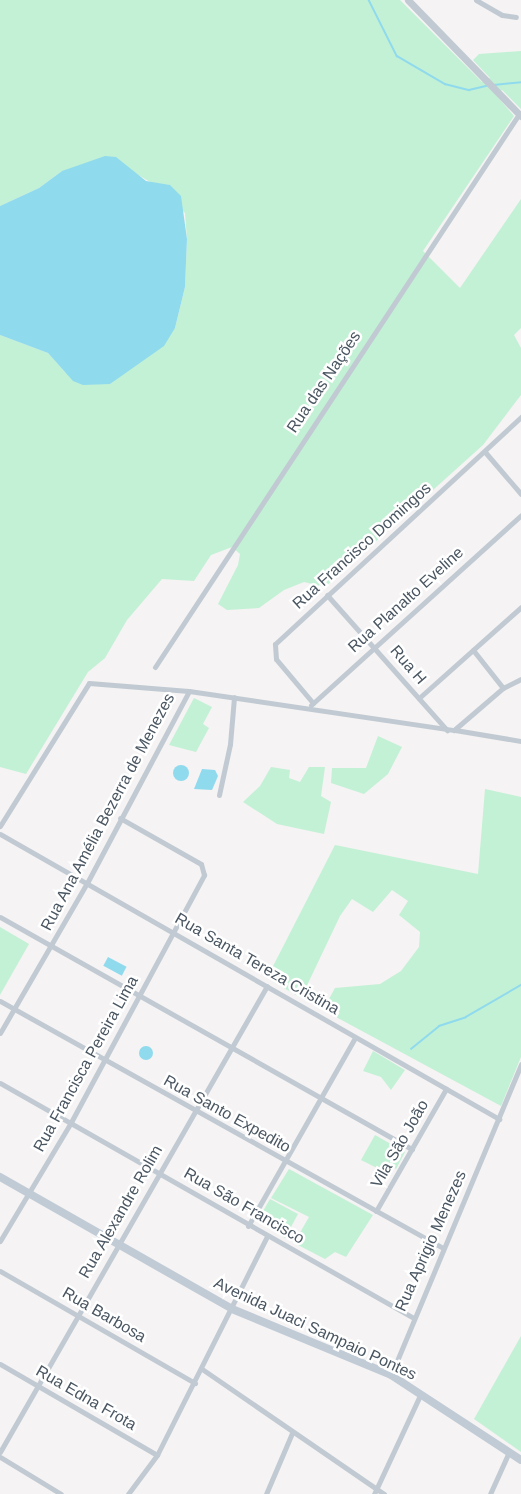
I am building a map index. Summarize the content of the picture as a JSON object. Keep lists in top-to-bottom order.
{
  "streets": {
    "main road": ["Avenida Juaci Sampaio Pontes"],
    "street": [
      "Rua das Nações",
      "Rua Francisco Domingos",
      "Rua Planalto Eveline",
      "Rua H",
      "Rua Ana Amélia Bezerra de Menezes",
      "Rua Santa Tereza Cristina",
      "Rua Francisca Pereira Lima",
      "Rua Santo Expedito",
      "Vila São João",
      "Rua São Francisco",
      "Rua Alexandre Rolim",
      "Rua Aprigio Menezes",
      "Rua Barbosa",
      "Rua Edna Frota"
    ]
  },
  "crossings": [
    ["Rua Francisco Domingos", "Rua Planalto Eveline"],
    ["Rua Francisco Domingos", "Rua H"],
    ["Rua Francisco Domingos", "Rua Ana Amélia Bezerra de Menezes"],
    ["Rua Planalto Eveline", "Rua H"],
    ["Rua Planalto Eveline", "Rua Ana Amélia Bezerra de Menezes"],
    ["Rua H", "Rua Ana Amélia Bezerra de Menezes"],
    ["Rua Ana Amélia Bezerra de Menezes", "Rua Santa Tereza Cristina"],
    ["Rua Ana Amélia Bezerra de Menezes", "Rua Francisca Pereira Lima"],
    ["Rua Ana Amélia Bezerra de Menezes", "Rua Santo Expedito"],
    ["Rua Santa Tereza Cristina", "Rua Francisca Pereira Lima"],
    ["Rua Santa Tereza Cristina", "Vila São João"],
    ["Rua Santa Tereza Cristina", "Rua Alexandre Rolim"],
    ["Rua Santa Tereza Cristina", "Rua Aprigio Menezes"],
    ["Rua Francisca Pereira Lima", "Rua Santo Expedito"],
    ["Rua Francisca Pereira Lima", "Rua São Francisco"],
    ["Rua Francisca Pereira Lima", "Avenida Juaci Sampaio Pontes"],
    ["Rua Santo Expedito", "Vila São João"],
    ["Rua Santo Expedito", "Rua Alexandre Rolim"],
    ["Rua Santo Expedito", "Rua Aprigio Menezes"],
    ["Rua São Francisco", "Rua Alexandre Rolim"],
    ["Rua São Francisco", "Rua Aprigio Menezes"],
    ["Rua Alexandre Rolim", "Rua Barbosa"],
    ["Rua Alexandre Rolim", "Avenida Juaci Sampaio Pontes"],
    ["Rua Alexandre Rolim", "Rua Edna Frota"],
    ["Rua Aprigio Menezes", "Avenida Juaci Sampaio Pontes"]
  ]
}
